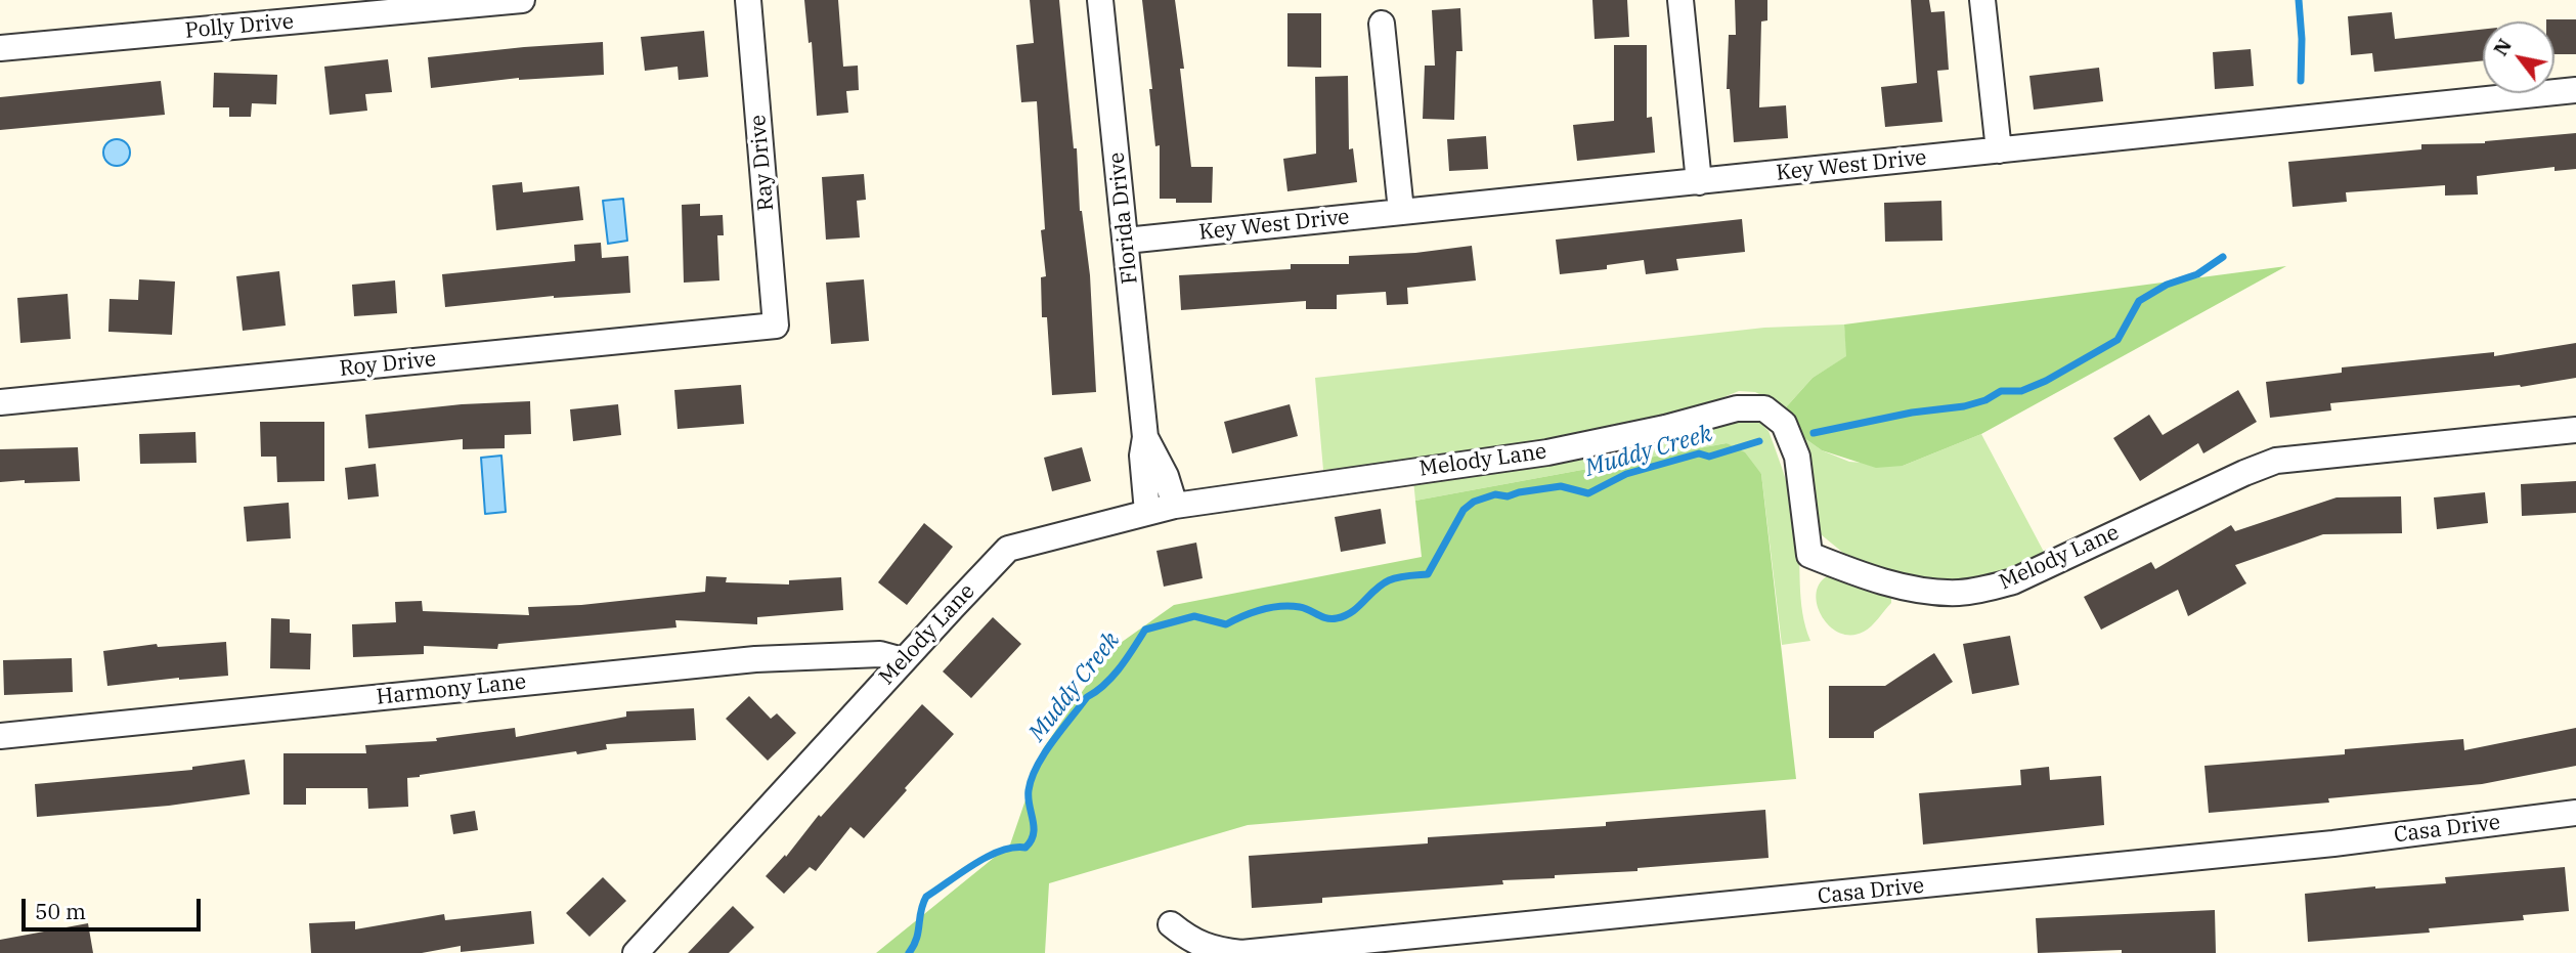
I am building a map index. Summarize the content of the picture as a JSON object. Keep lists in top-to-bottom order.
{
  "streets": {
    "street": [
      "Polly Drive",
      "Ray Drive",
      "Key West Drive",
      "Florida Drive",
      "Roy Drive",
      "Melody Lane",
      "Harmony Lane",
      "Casa Drive"
    ]
  },
  "crossings": [
    ["Ray Drive", "Roy Drive"],
    ["Key West Drive", "Florida Drive"],
    ["Florida Drive", "Melody Lane"],
    ["Melody Lane", "Harmony Lane"]
  ],
  "water": ["Muddy Creek"],
  "scale_bar": "50 m",
  "north": "top left"
}
